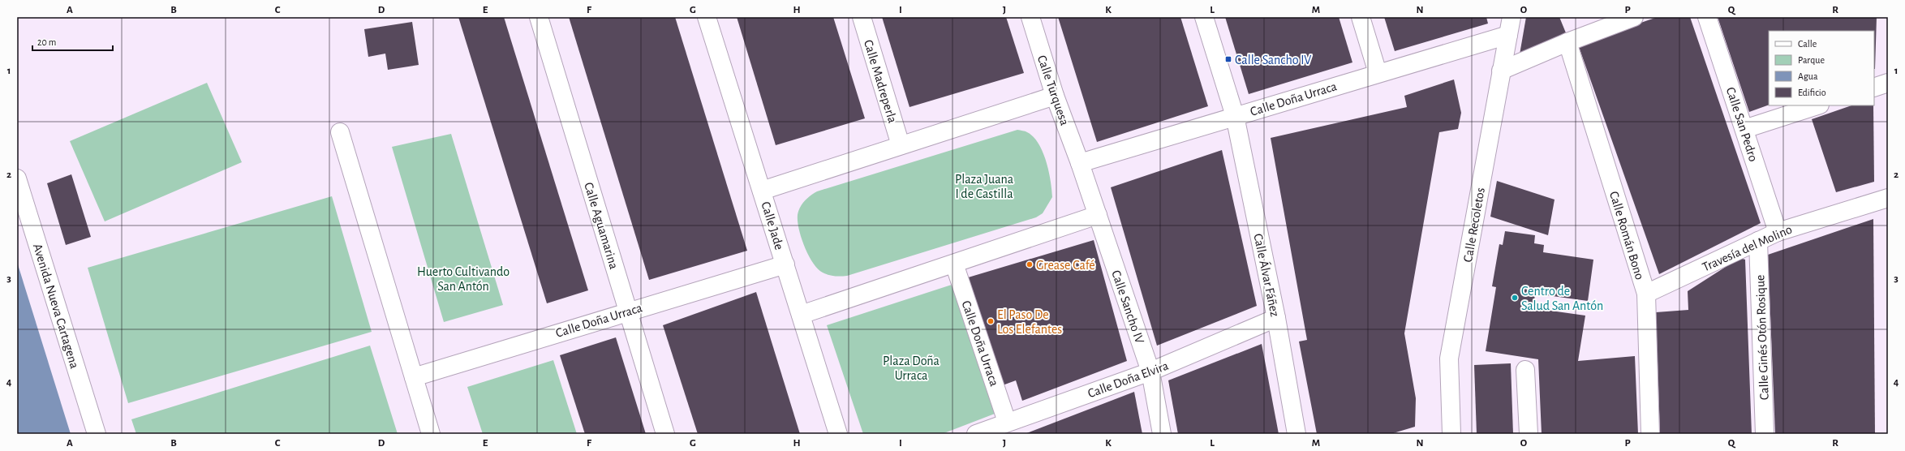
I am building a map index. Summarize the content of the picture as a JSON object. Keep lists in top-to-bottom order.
{
  "streets": {
    "street": [
      "Calle Madreperla",
      "Calle Turquesa",
      "Calle Doña Urraca",
      "Calle San Pedro",
      "Calle Recoletos",
      "Calle Aguamarina",
      "Calle Jade",
      "Calle Román Bono",
      "Travesía del Molino",
      "Calle Álvar Fáñez",
      "Avenida Nueva Cartagena",
      "Calle Sancho IV",
      "Calle Ginés Otón Rosique",
      "Calle Doña Elvira"
    ]
  },
  "crossings": [
    ["Calle Turquesa", "Calle Doña Urraca"],
    ["Calle Turquesa", "Calle Sancho IV"],
    ["Calle Doña Urraca", "Calle Recoletos"],
    ["Calle Doña Urraca", "Calle Aguamarina"],
    ["Calle Doña Urraca", "Calle Jade"],
    ["Calle Doña Urraca", "Calle Álvar Fáñez"],
    ["Calle Doña Urraca", "Calle Sancho IV"],
    ["Calle Doña Urraca", "Calle Doña Elvira"],
    ["Calle San Pedro", "Travesía del Molino"],
    ["Calle Román Bono", "Travesía del Molino"],
    ["Travesía del Molino", "Calle Ginés Otón Rosique"],
    ["Calle Álvar Fáñez", "Calle Doña Elvira"],
    ["Calle Sancho IV", "Calle Doña Elvira"]
  ],
  "parks": ["Plaza Juana I de Castilla", "Huerto Cultivando San Antón", "Plaza Doña Urraca"],
  "places": {
    "transit": ["Calle Sancho IV"],
    "other": ["Grease Café", "Centro de Salud San Antón", "El Paso De Los Elefantes"]
  },
  "legend": [
    "Calle",
    "Parque",
    "Agua",
    "Edificio"
  ],
  "scale_bar": "20 m",
  "grid": {
    "columns": [
      "A",
      "B",
      "C",
      "D",
      "E",
      "F",
      "G",
      "H",
      "I",
      "J",
      "K",
      "L",
      "M",
      "N",
      "O",
      "P",
      "Q",
      "R"
    ],
    "rows": [
      "1",
      "2",
      "3",
      "4"
    ]
  }
}
